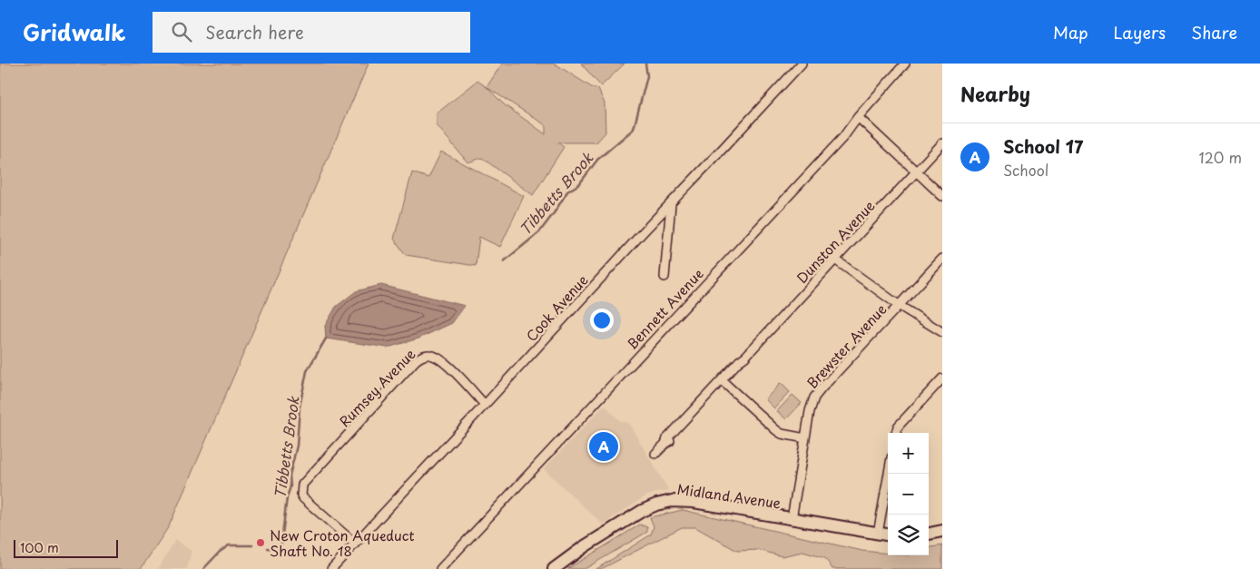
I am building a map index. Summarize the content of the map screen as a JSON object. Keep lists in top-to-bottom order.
{
  "streets": {
    "street": [
      "Dunston Avenue",
      "Cook Avenue",
      "Bennett Avenue",
      "Brewster Avenue",
      "Rumsey Avenue",
      "Midland Avenue"
    ]
  },
  "crossings": [
    ["Cook Avenue", "Rumsey Avenue"],
    ["Brewster Avenue", "Midland Avenue"]
  ],
  "water": ["Tibbetts Brook"],
  "places": ["New Croton Aqueduct Shaft No. 18"],
  "scale_bar": "100 m",
  "page": {
    "header": "Gridwalk",
    "search": "Search here",
    "nav": ["Map", "Layers", "Share"],
    "heading": "Nearby",
    "list": [
      {
        "mark": "A",
        "name": "School 17",
        "note": "School",
        "value": "120 m"
      }
    ],
    "pins": "A",
    "map_buttons": ["+", "−"],
    "scale": "100 m"
  }
}
